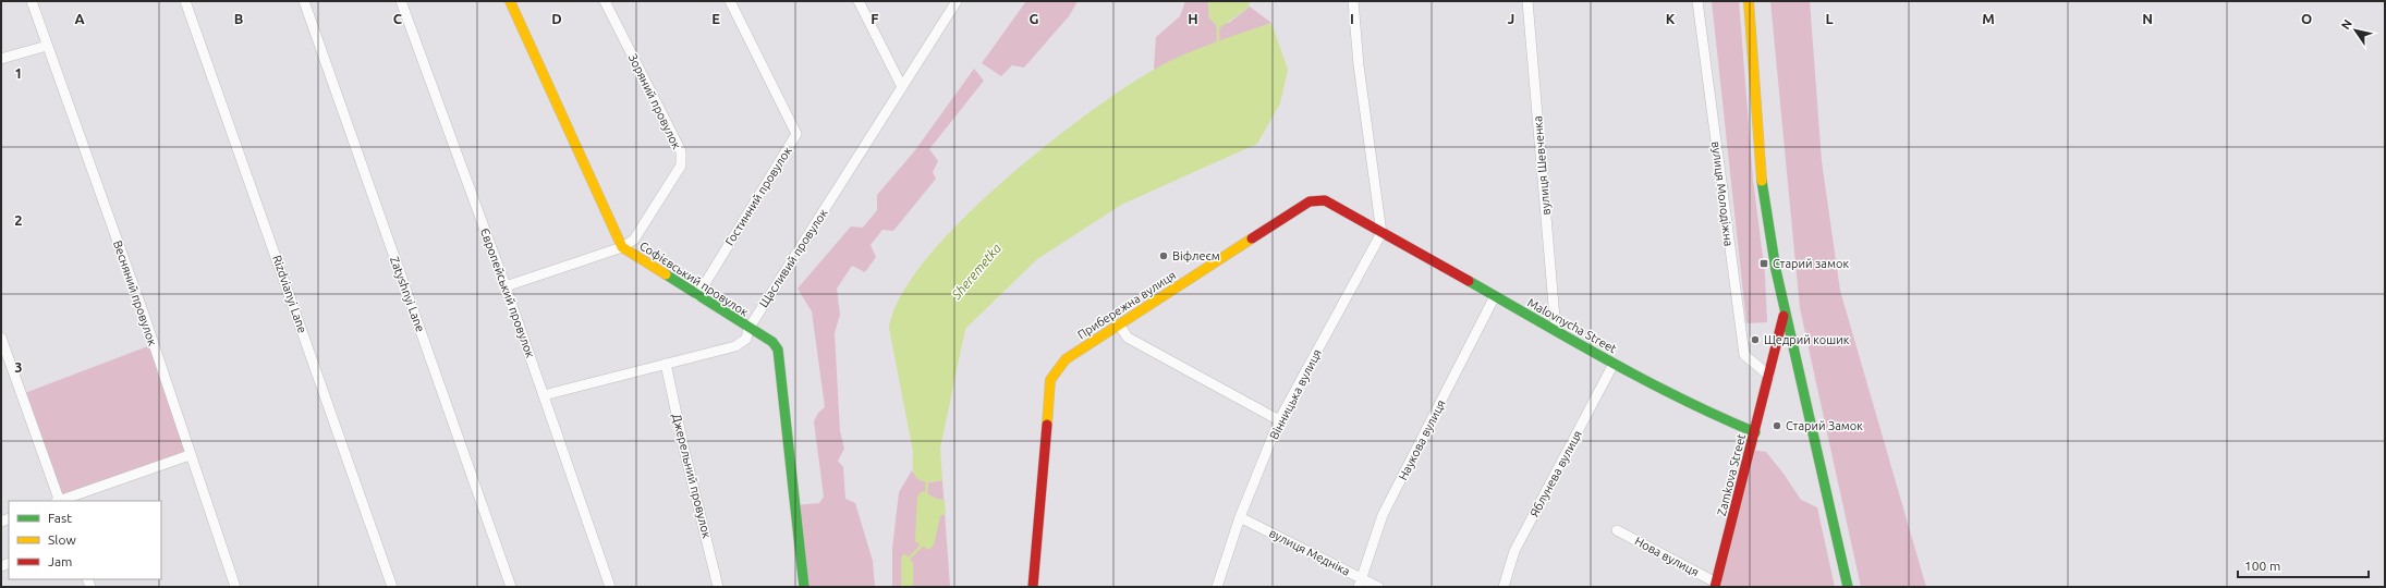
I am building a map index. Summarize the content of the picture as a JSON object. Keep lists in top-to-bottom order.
{
  "streets": {
    "street": [
      "Зоряний провулок",
      "вулиця Шевченка",
      "вулиця Молодіжна",
      "Гостинний провулок",
      "Щасливий провулок",
      "Софієвський провулок",
      "Весняний провулок",
      "Європейський провулок",
      "Rizdvianyi Lane",
      "Zatyshnyi Lane",
      "Прибережна вулиця",
      "Malovnycha Street",
      "Вінницька вулиця",
      "Наукова вулиця",
      "Яблунева вулиця",
      "Zamkova Street",
      "Джерельний провулок",
      "вулиця Медніка",
      "Нова вулиця"
    ]
  },
  "crossings": [
    ["Зоряний провулок", "Софієвський провулок"],
    ["Зоряний провулок", "Європейський провулок"],
    ["вулиця Шевченка", "Malovnycha Street"],
    ["вулиця Молодіжна", "Zamkova Street"],
    ["Гостинний провулок", "Софієвський провулок"],
    ["Щасливий провулок", "Софієвський провулок"],
    ["Щасливий провулок", "Європейський провулок"],
    ["Щасливий провулок", "Джерельний провулок"],
    ["Прибережна вулиця", "Malovnycha Street"],
    ["Прибережна вулиця", "Вінницька вулиця"],
    ["Malovnycha Street", "Вінницька вулиця"],
    ["Malovnycha Street", "Наукова вулиця"],
    ["Malovnycha Street", "Яблунева вулиця"],
    ["Malovnycha Street", "Zamkova Street"],
    ["Вінницька вулиця", "вулиця Медніка"],
    ["Наукова вулиця", "вулиця Медніка"],
    ["Zamkova Street", "Нова вулиця"]
  ],
  "water": ["Sheremetka"],
  "places": {
    "other": ["Віфлеєм", "Щедрий кошик", "Старий Замок"],
    "transit": ["Старий замок"]
  },
  "legend": ["Fast", "Slow", "Jam"],
  "scale_bar": "100 m",
  "north": "top left",
  "grid": {
    "columns": [
      "A",
      "B",
      "C",
      "D",
      "E",
      "F",
      "G",
      "H",
      "I",
      "J",
      "K",
      "L",
      "M",
      "N",
      "O"
    ],
    "rows": ["1", "2", "3"]
  }
}
